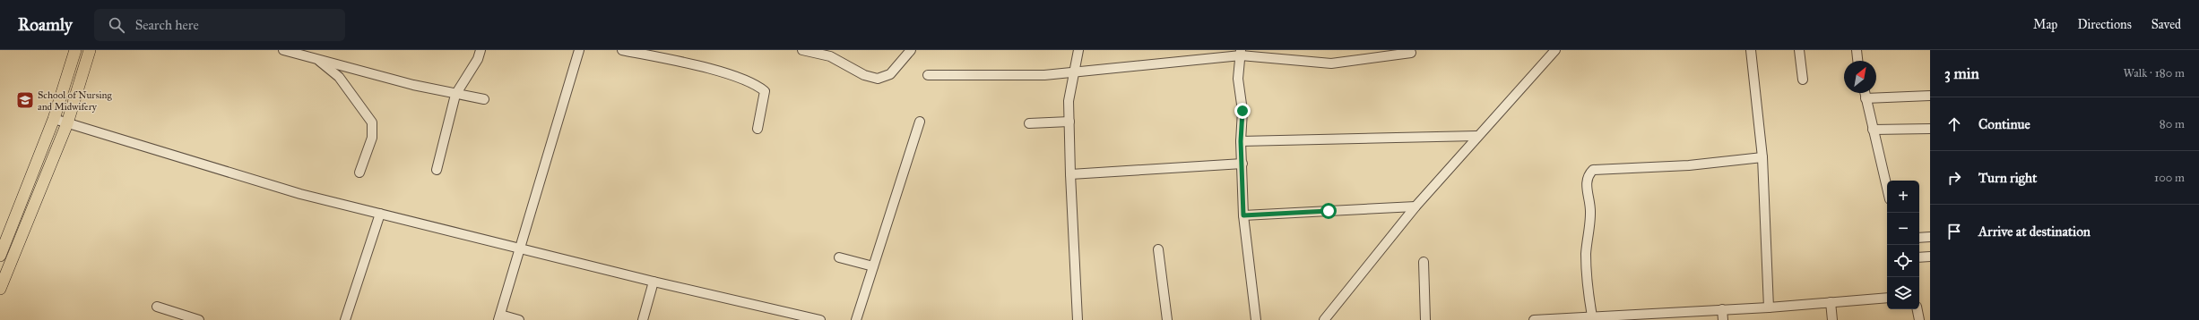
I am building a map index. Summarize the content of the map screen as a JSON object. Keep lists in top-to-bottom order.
{
  "places": {
    "school or university": ["School of Nursing and Midwifery"]
  },
  "north": "top right",
  "page": {
    "header": "Roamly",
    "search": "Search here",
    "nav": ["Map", "Directions", "Saved"],
    "heading": ["3 min", "Walk · 180 m"],
    "list": [
      ["Continue", "80 m"],
      ["Turn right", "100 m"],
      "Arrive at destination"
    ],
    "map_buttons": ["+", "−"]
  }
}
